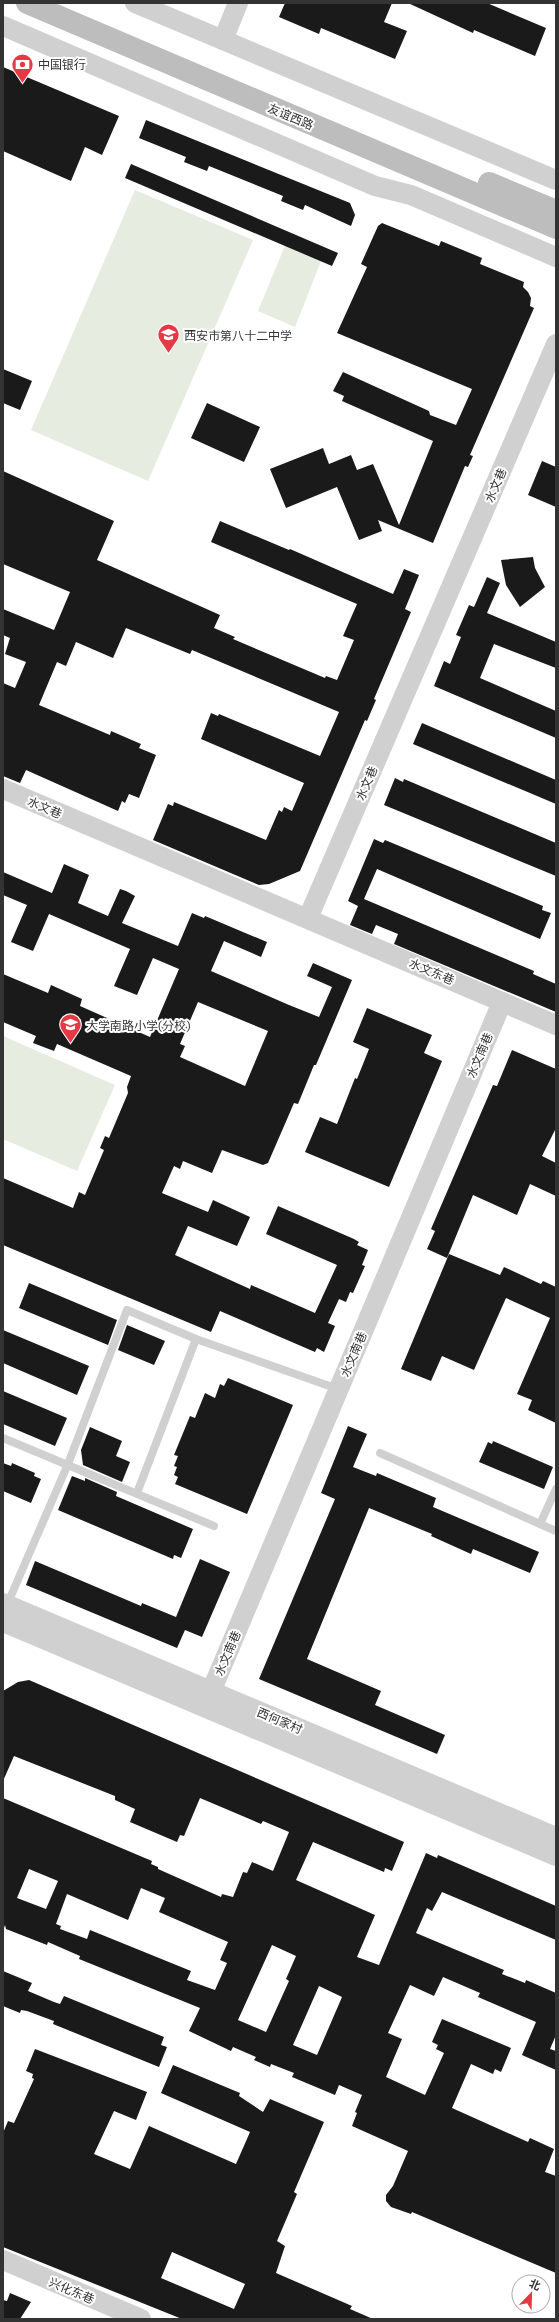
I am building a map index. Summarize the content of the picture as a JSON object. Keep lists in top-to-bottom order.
{
  "streets": {
    "main road": ["友谊西路"],
    "street": [
      "水文巷",
      "水文东巷",
      "水文南巷",
      "西何家村",
      "兴化东巷"
    ]
  },
  "crossings": [
    ["水文巷", "水文东巷"],
    ["水文东巷", "水文南巷"],
    ["水文南巷", "西何家村"]
  ],
  "places": {
    "bank": ["中国银行"],
    "school or university": ["西安市第八十二中学", "大学南路小学(分校)"]
  },
  "north": "top right"
}
